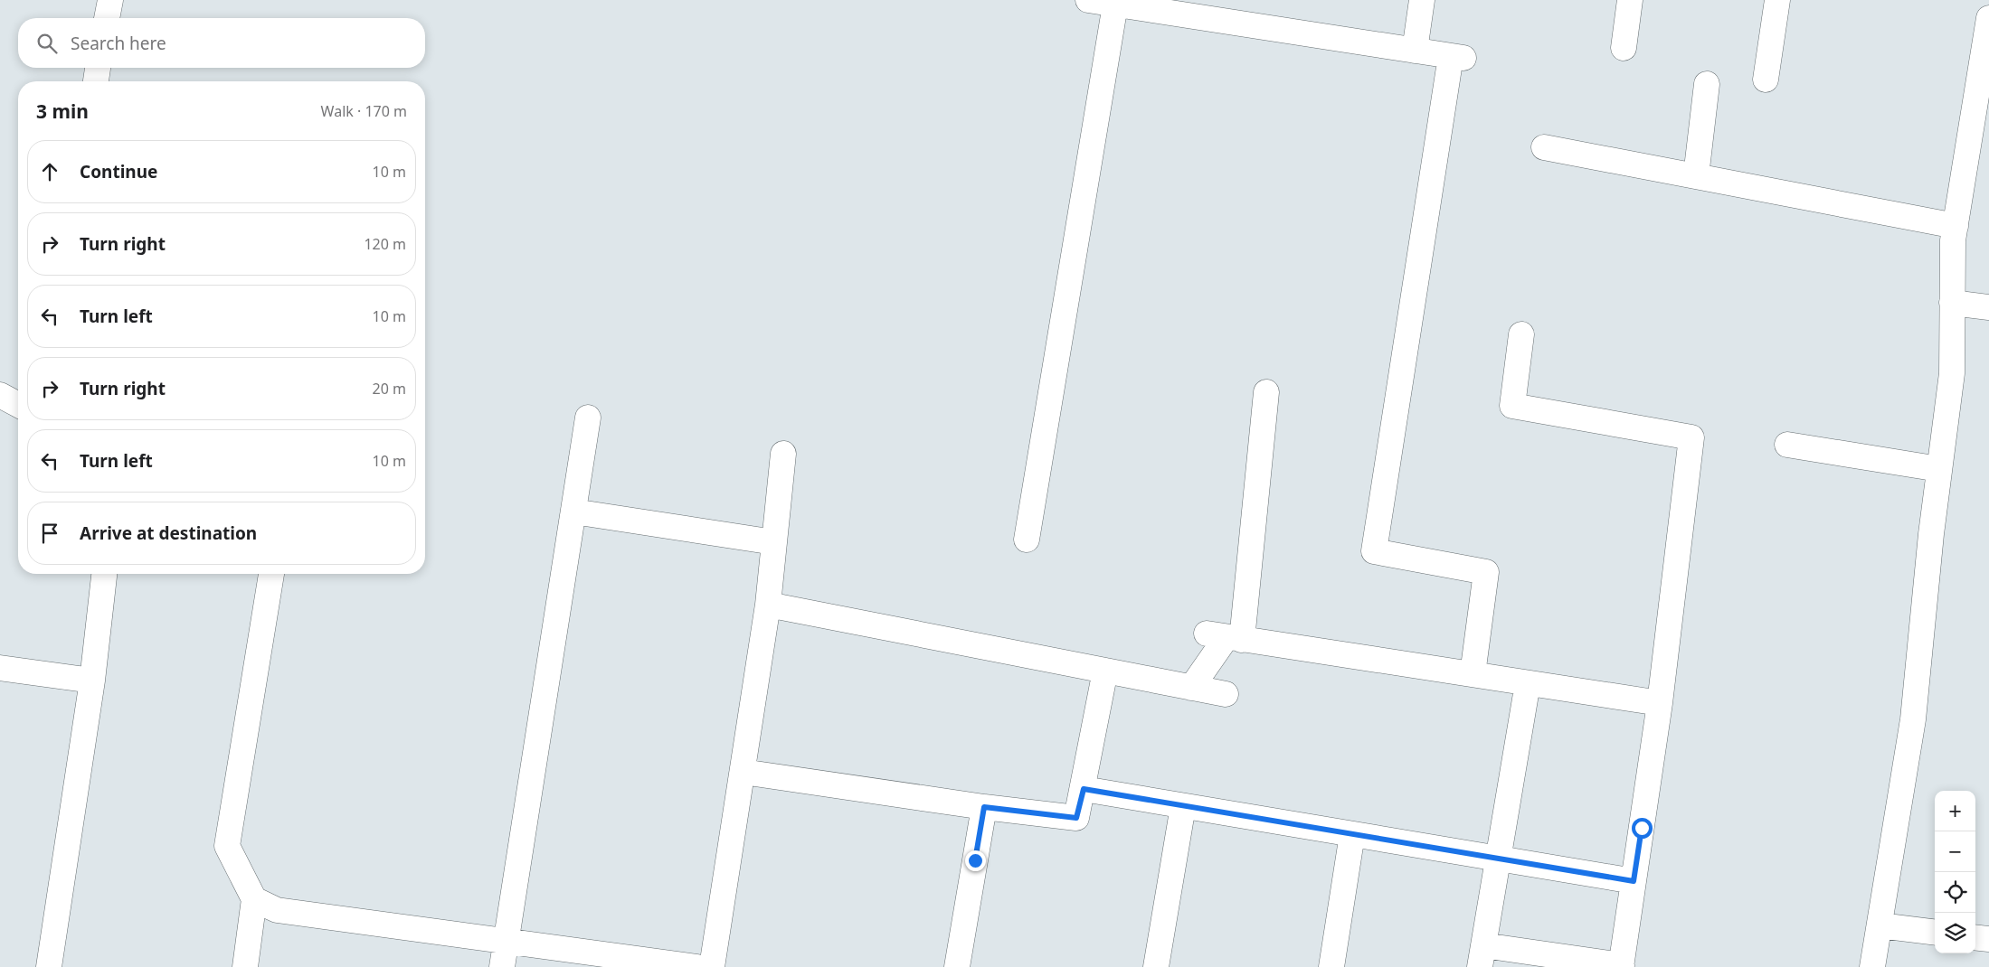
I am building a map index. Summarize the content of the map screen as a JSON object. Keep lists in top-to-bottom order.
{
  "page": {
    "search": "Search here",
    "heading": ["3 min", "Walk · 170 m"],
    "list": [
      ["Continue", "10 m"],
      ["Turn right", "120 m"],
      ["Turn left", "10 m"],
      ["Turn right", "20 m"],
      ["Turn left", "10 m"],
      "Arrive at destination"
    ],
    "map_buttons": ["+", "−"]
  }
}
